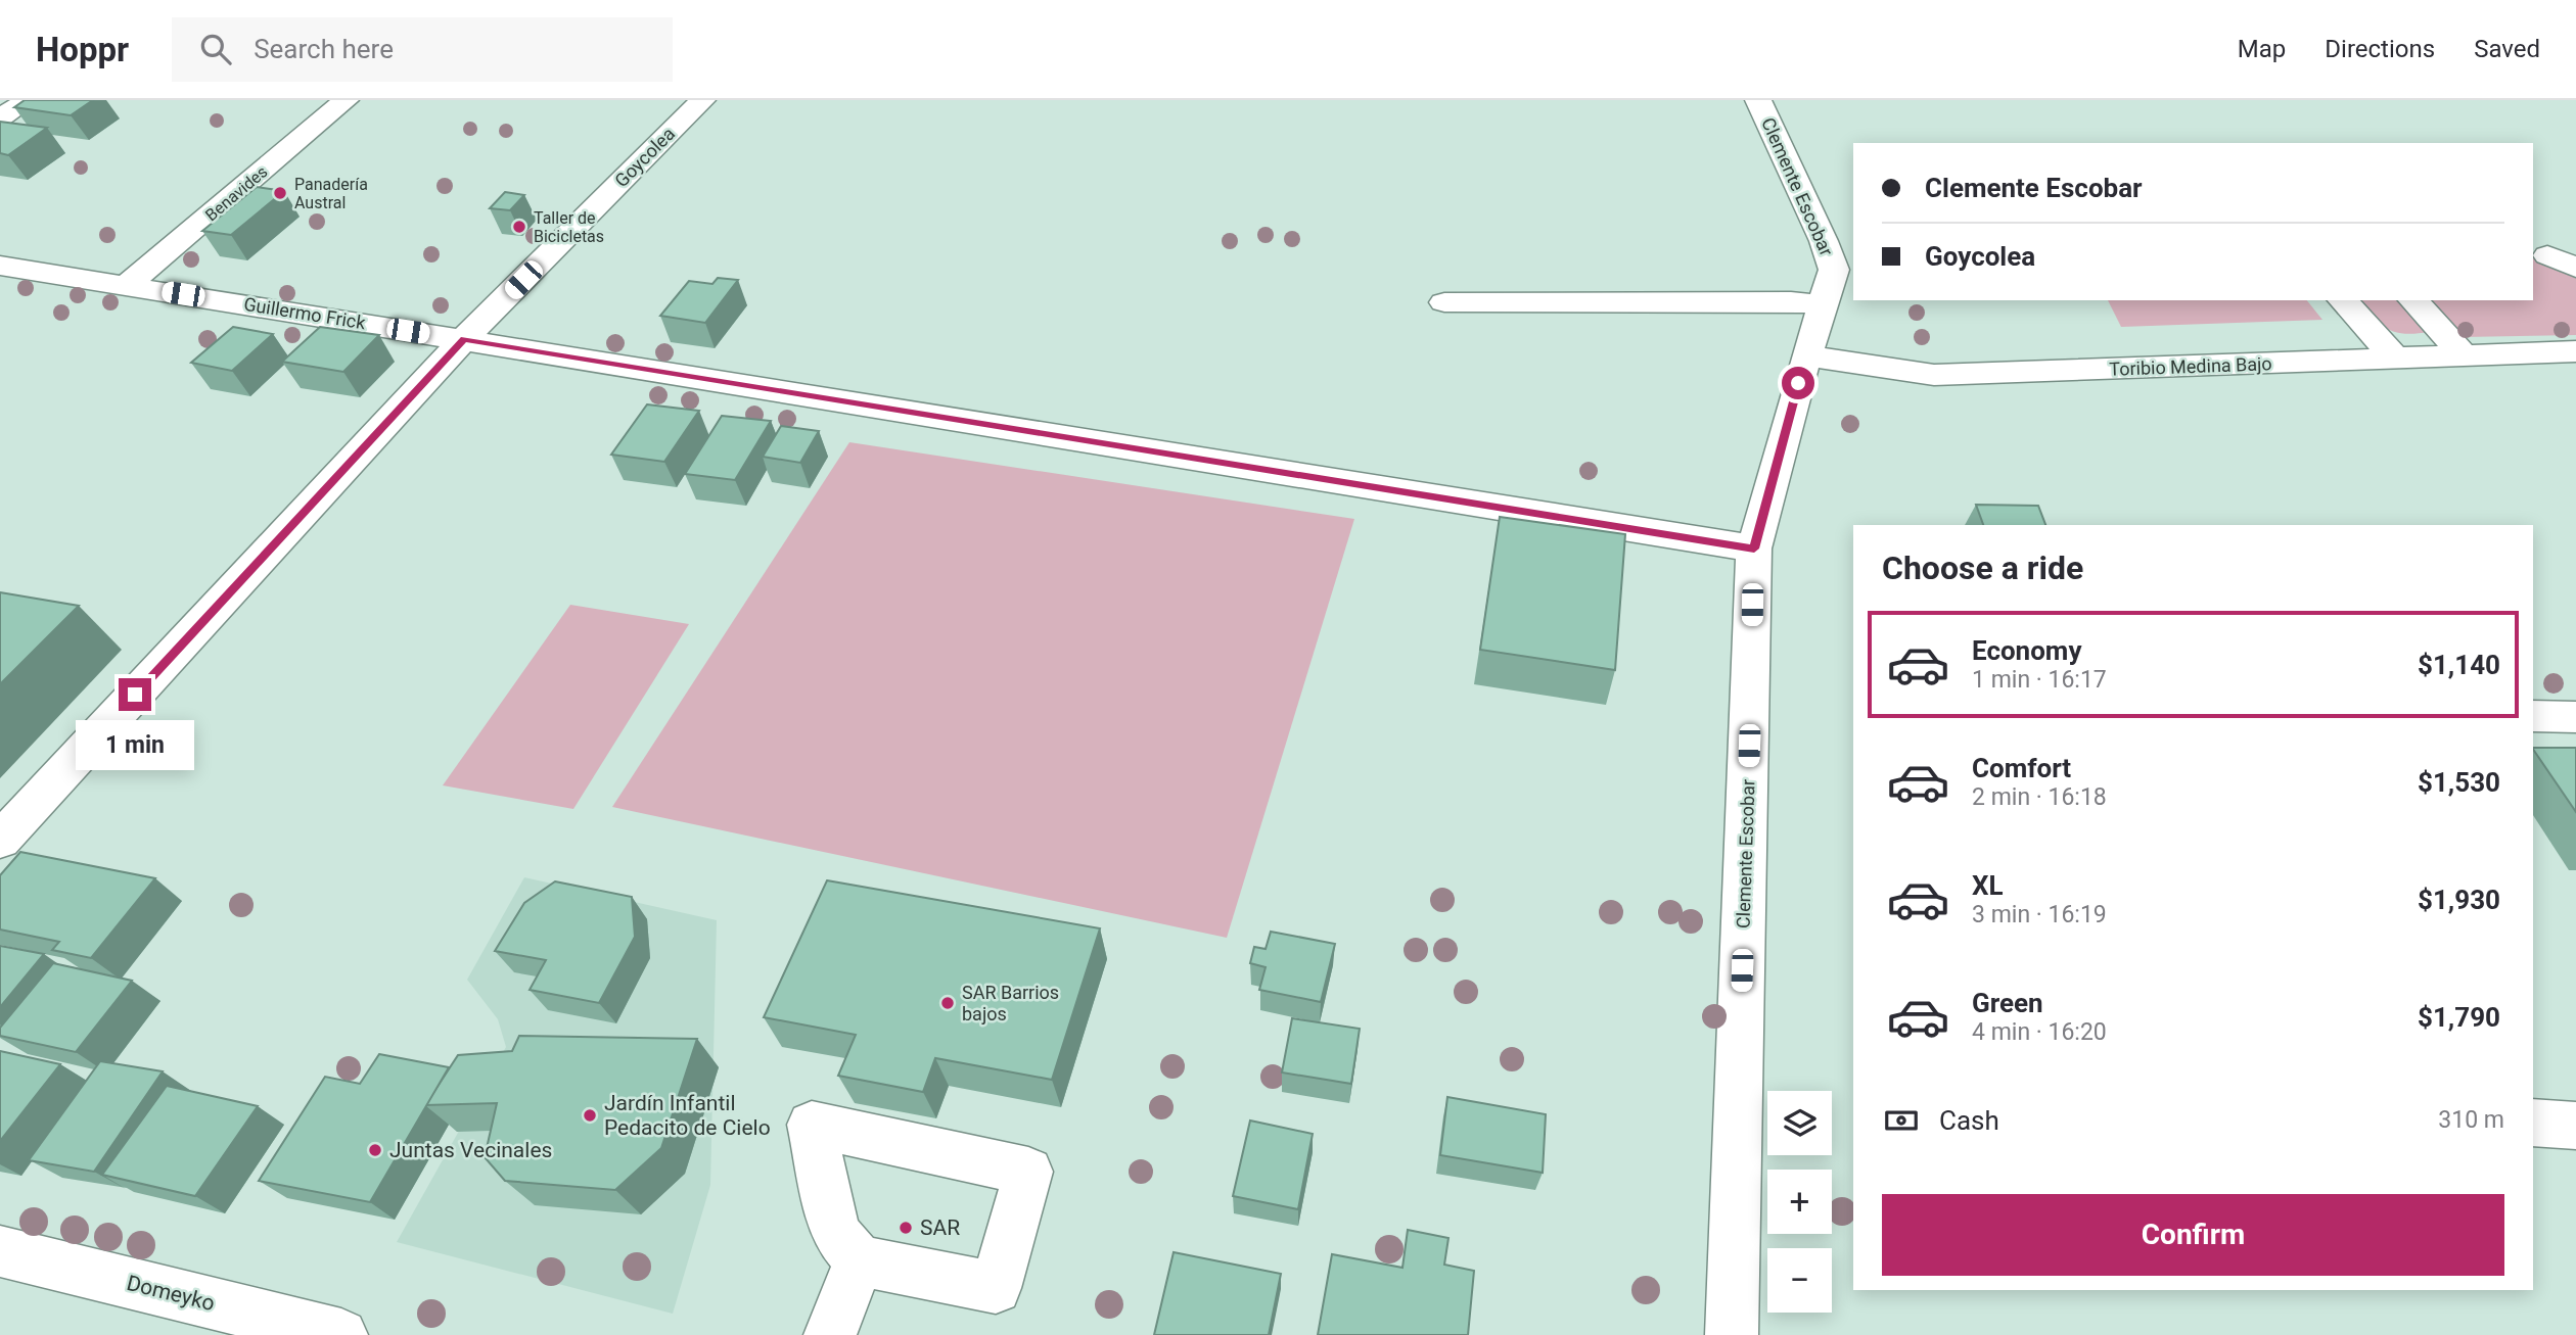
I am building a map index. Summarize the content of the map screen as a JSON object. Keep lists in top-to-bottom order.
{
  "streets": {
    "street": [
      "Goycolea",
      "Clemente Escobar",
      "Benavides",
      "Guillermo Frick",
      "Toribio Medina Bajo",
      "Domeyko"
    ]
  },
  "crossings": [
    ["Goycolea", "Guillermo Frick"],
    ["Clemente Escobar", "Guillermo Frick"],
    ["Clemente Escobar", "Toribio Medina Bajo"],
    ["Benavides", "Guillermo Frick"]
  ],
  "places": [
    "Panadería Austral",
    "Taller de Bicicletas",
    "SAR Barrios bajos",
    "Jardín Infantil Pedacito de Cielo",
    "Juntas Vecinales",
    "SAR"
  ],
  "page": {
    "header": "Hoppr",
    "search": "Search here",
    "nav": ["Map", "Directions", "Saved"],
    "banner": ["Clemente Escobar", "Goycolea"],
    "heading": "Choose a ride",
    "list": [
      {
        "name": "Economy",
        "note": "1 min · 16:17",
        "value": "$1,140"
      },
      {
        "name": "Comfort",
        "note": "2 min · 16:18",
        "value": "$1,530"
      },
      {
        "name": "XL",
        "note": "3 min · 16:19",
        "value": "$1,930"
      },
      {
        "name": "Green",
        "note": "4 min · 16:20",
        "value": "$1,790"
      }
    ],
    "bubble": "1 min",
    "pay": ["Cash", "310 m"],
    "map_buttons": ["+", "−"],
    "buttons": "Confirm"
  }
}
